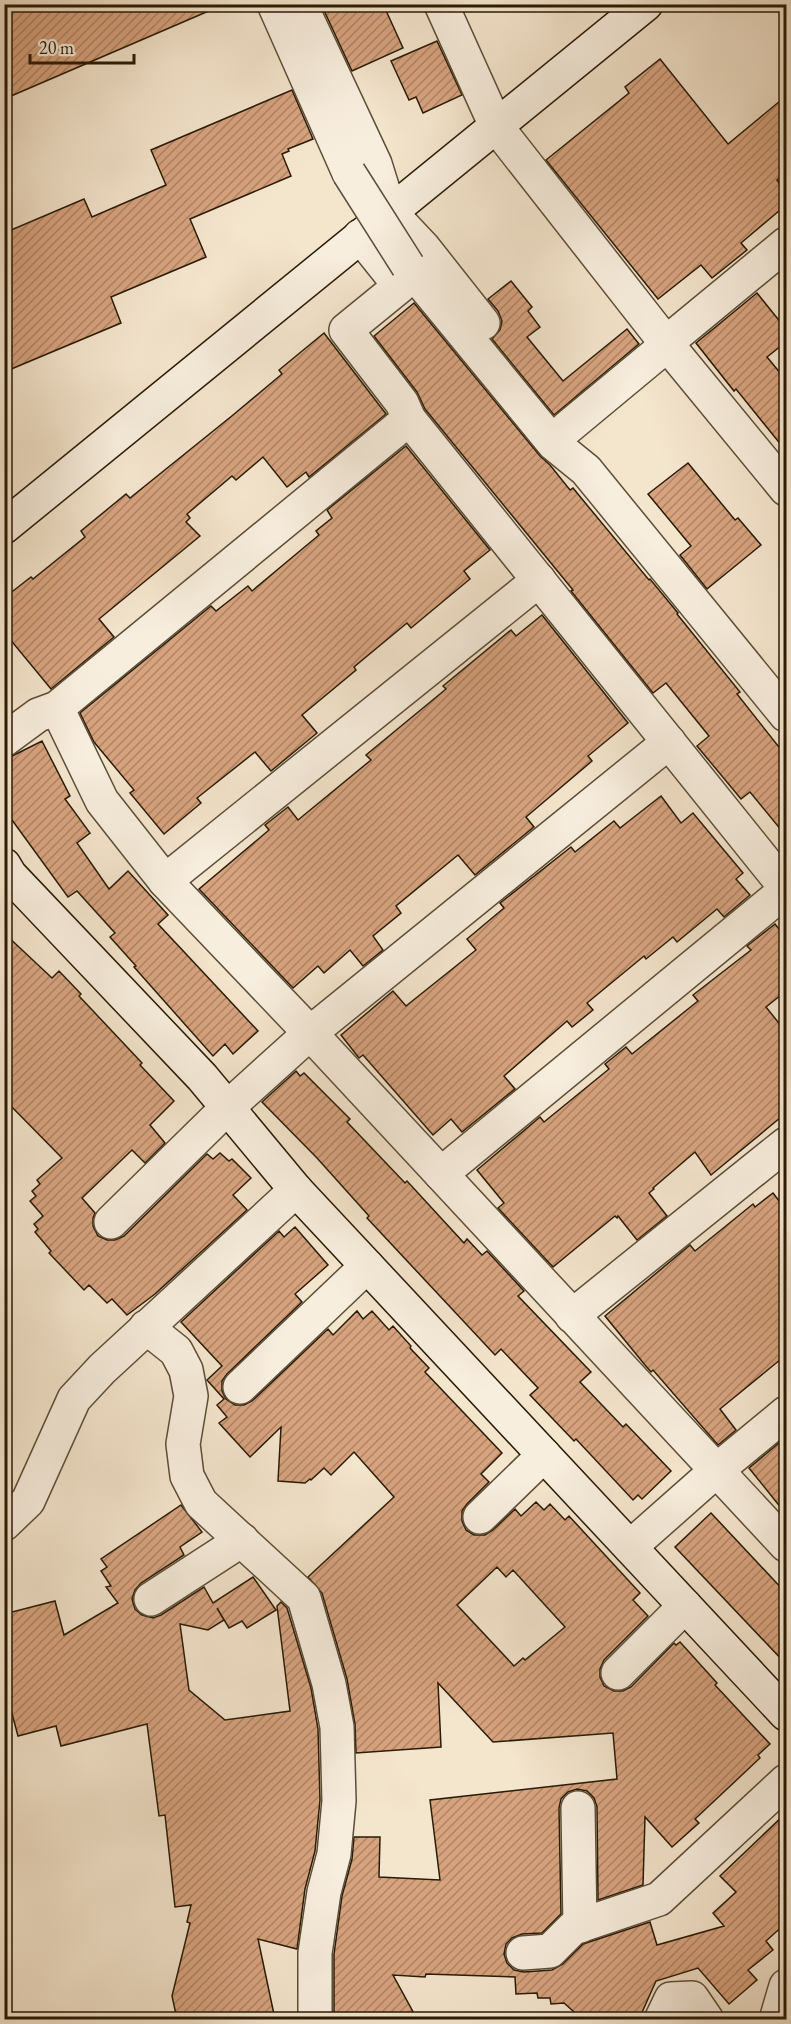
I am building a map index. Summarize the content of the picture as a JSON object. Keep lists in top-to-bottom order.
{
  "scale_bar": "20 m"
}
